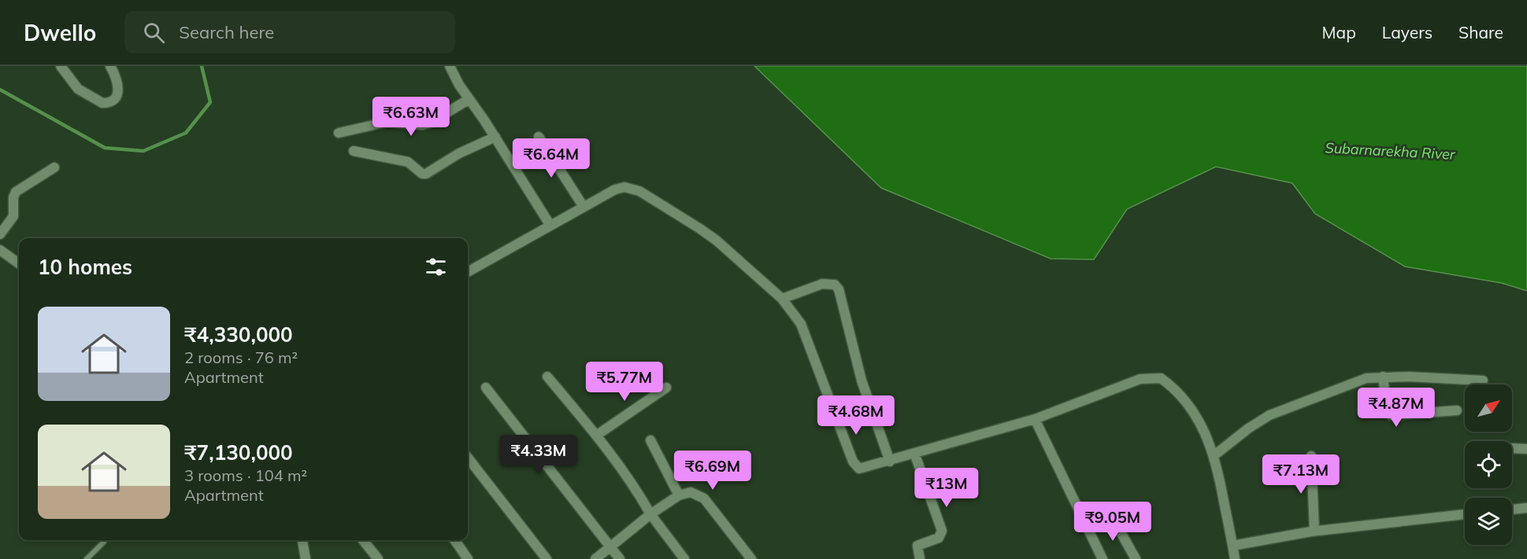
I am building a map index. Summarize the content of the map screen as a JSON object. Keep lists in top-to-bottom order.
{
  "water": ["Subarnarekha River"],
  "north": "top right",
  "page": {
    "header": "Dwello",
    "search": "Search here",
    "nav": ["Map", "Layers", "Share"],
    "price": [
      "₹6.63M",
      "₹6.64M",
      "₹5.77M",
      "₹4.87M",
      "₹4.68M",
      "₹4.33M",
      "₹6.69M",
      "₹7.13M",
      "₹13M",
      "₹9.05M"
    ],
    "heading": "10 homes",
    "list": [
      {
        "name": "₹4,330,000",
        "note": "2 rooms · 76 m² · Apartment"
      },
      {
        "name": "₹7,130,000",
        "note": "3 rooms · 104 m² · Apartment"
      }
    ]
  }
}
